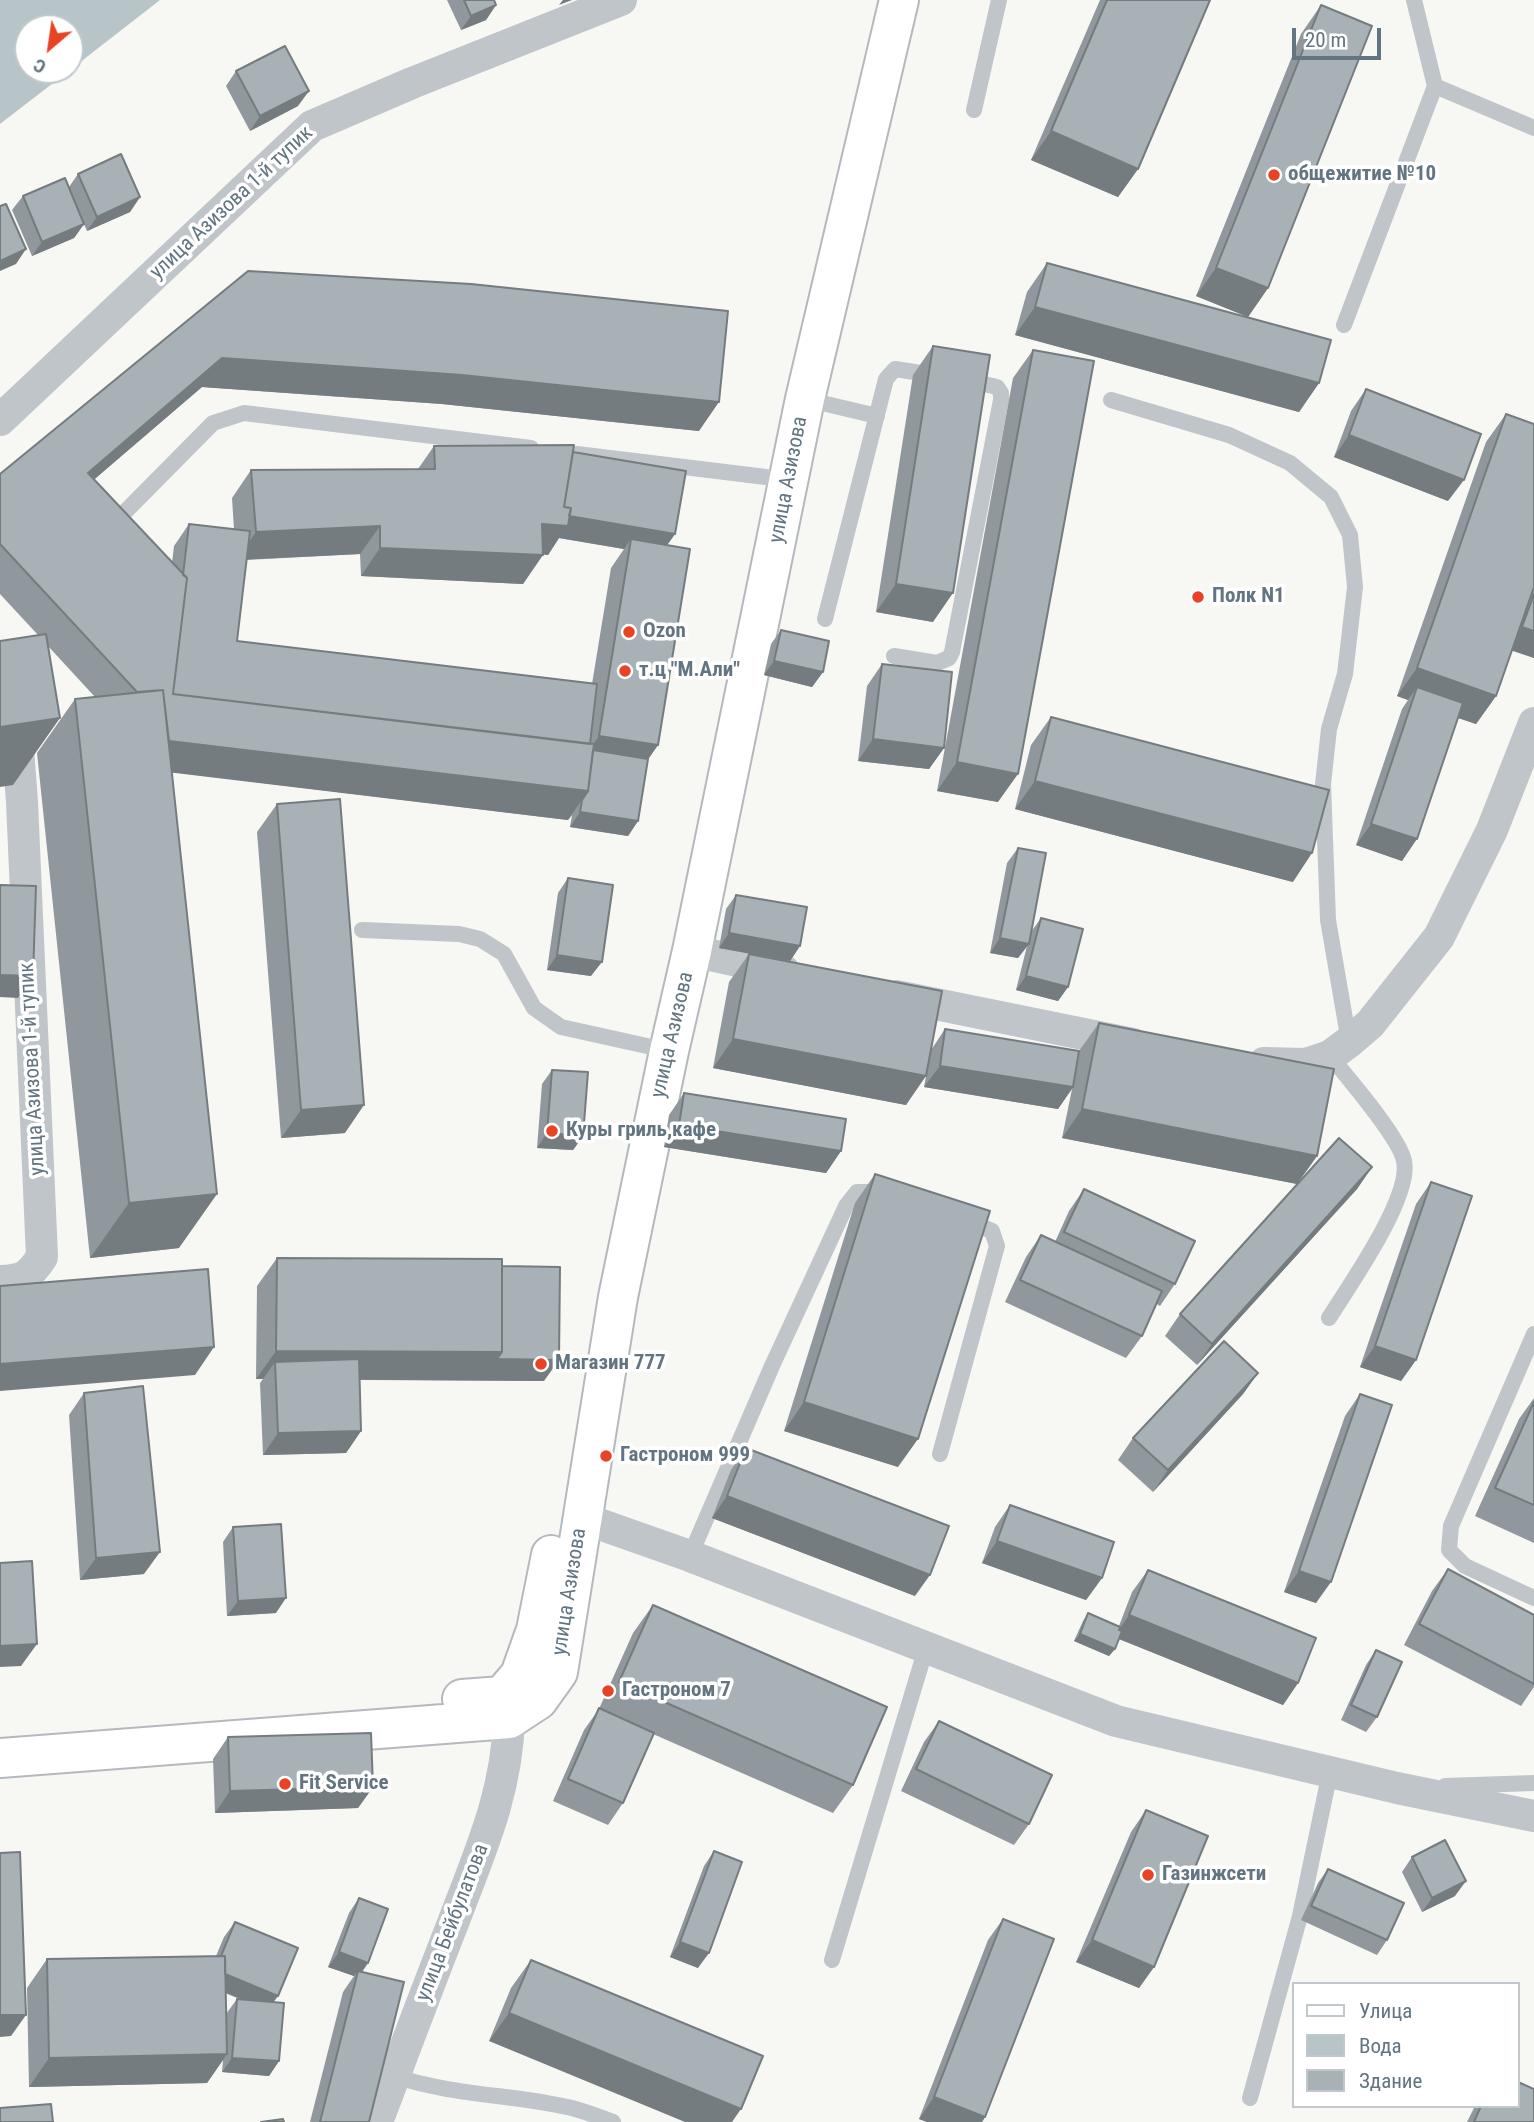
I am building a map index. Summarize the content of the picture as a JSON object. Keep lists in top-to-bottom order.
{
  "streets": {
    "main road": ["улица Азизова"],
    "street": ["улица Азизова 1-й тупик", "улица Бейбулатова"]
  },
  "crossings": [
    ["улица Азизова", "улица Бейбулатова"]
  ],
  "places": [
    "общежитие №10",
    "Полк N1",
    "Ozon",
    "т.ц \"М.Али\"",
    "Куры гриль,кафе",
    "Магазин 777",
    "Гастроном 999",
    "Гастроном 7",
    "Fit Service",
    "Газинжсети"
  ],
  "legend": ["Улица", "Вода", "Здание"],
  "scale_bar": "20 m",
  "north": "bottom left"
}
